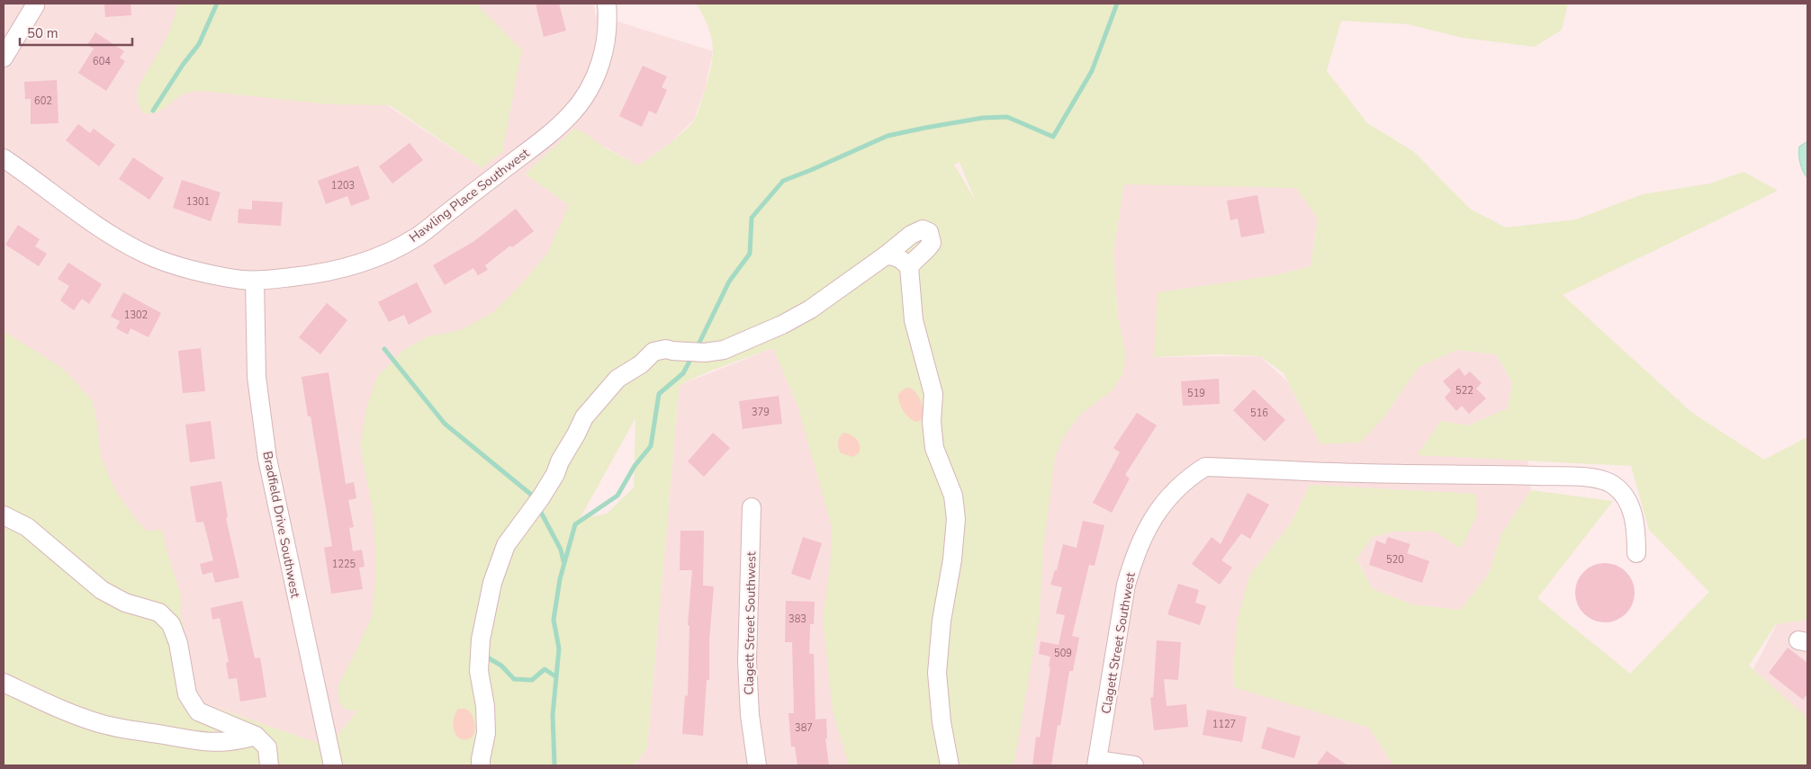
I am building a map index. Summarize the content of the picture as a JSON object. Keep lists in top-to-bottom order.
{
  "streets": {
    "street": ["Hawling Place Southwest", "Bradfield Drive Southwest", "Clagett Street Southwest"]
  },
  "crossings": [
    ["Hawling Place Southwest", "Bradfield Drive Southwest"]
  ],
  "house_numbers": [
    "604",
    "602",
    "1203",
    "1301",
    "1302",
    "522",
    "519",
    "379",
    "516",
    "520",
    "1225",
    "383",
    "509",
    "1127",
    "387"
  ],
  "scale_bar": "50 m"
}
